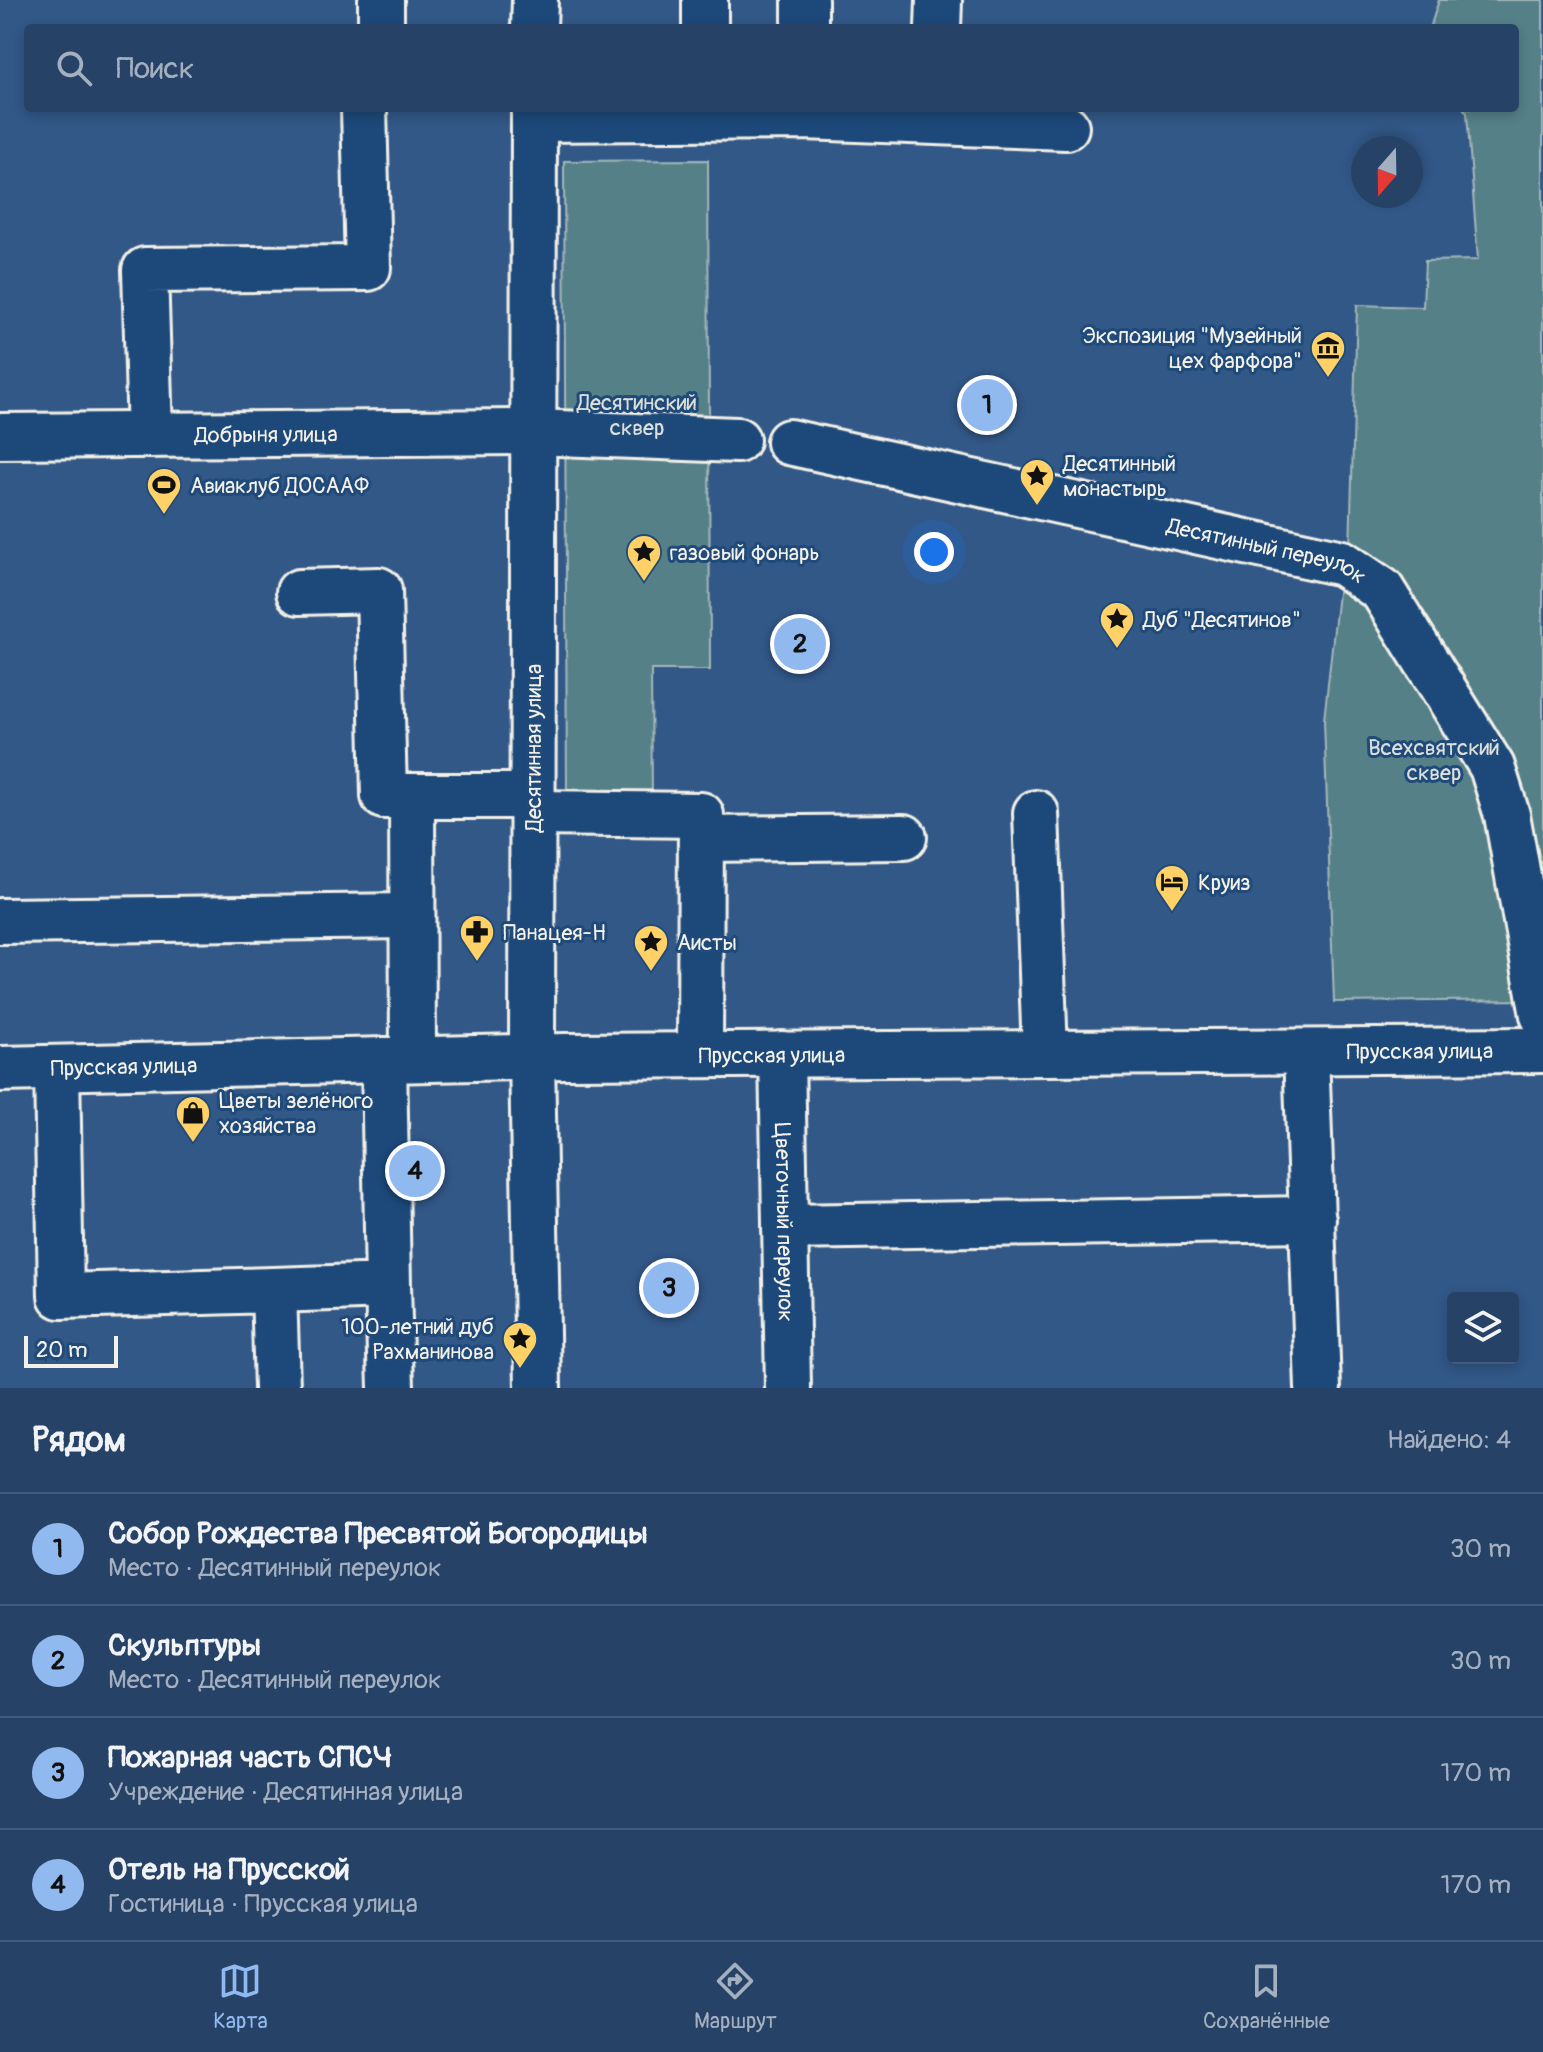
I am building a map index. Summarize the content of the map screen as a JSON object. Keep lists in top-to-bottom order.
{
  "streets": {
    "street": [
      "Добрыня улица",
      "Десятинный переулок",
      "Десятинная улица",
      "Прусская улица",
      "Цветочный переулок"
    ]
  },
  "crossings": [
    ["Добрыня улица", "Десятинная улица"],
    ["Десятинная улица", "Прусская улица"],
    ["Прусская улица", "Цветочный переулок"]
  ],
  "parks": ["Десятинский сквер", "Всехсвятский сквер"],
  "places": {
    "museum": ["Экспозиция \"Музейный цех фарфора\""],
    "place": [
      "Десятинный монастырь",
      "газовый фонарь",
      "Дуб \"Десятинов\"",
      "Аисты",
      "100-летний дуб Рахманинова"
    ],
    "sports": ["Авиаклуб ДОСААФ"],
    "hotel": ["Круиз"],
    "pharmacy": ["Панацея-Н"],
    "shop": ["Цветы зелёного хозяйства"]
  },
  "scale_bar": "20 m",
  "north": "bottom",
  "page": {
    "search": "Поиск",
    "pins": [
      "1",
      "2",
      "4",
      "3"
    ],
    "scale": "20 m",
    "heading": ["Рядом", "Найдено: 4"],
    "list": [
      {
        "mark": "1",
        "name": "Собор Рождества Пресвятой Богородицы",
        "note": "Место · Десятинный переулок",
        "value": "30 m"
      },
      {
        "mark": "2",
        "name": "Скульптуры",
        "note": "Место · Десятинный переулок",
        "value": "30 m"
      },
      {
        "mark": "3",
        "name": "Пожарная часть СПСЧ",
        "note": "Учреждение · Десятинная улица",
        "value": "170 m"
      },
      {
        "mark": "4",
        "name": "Отель на Прусской",
        "note": "Гостиница · Прусская улица",
        "value": "170 m"
      }
    ],
    "nav": ["Карта", "Маршрут", "Сохранённые"]
  }
}
